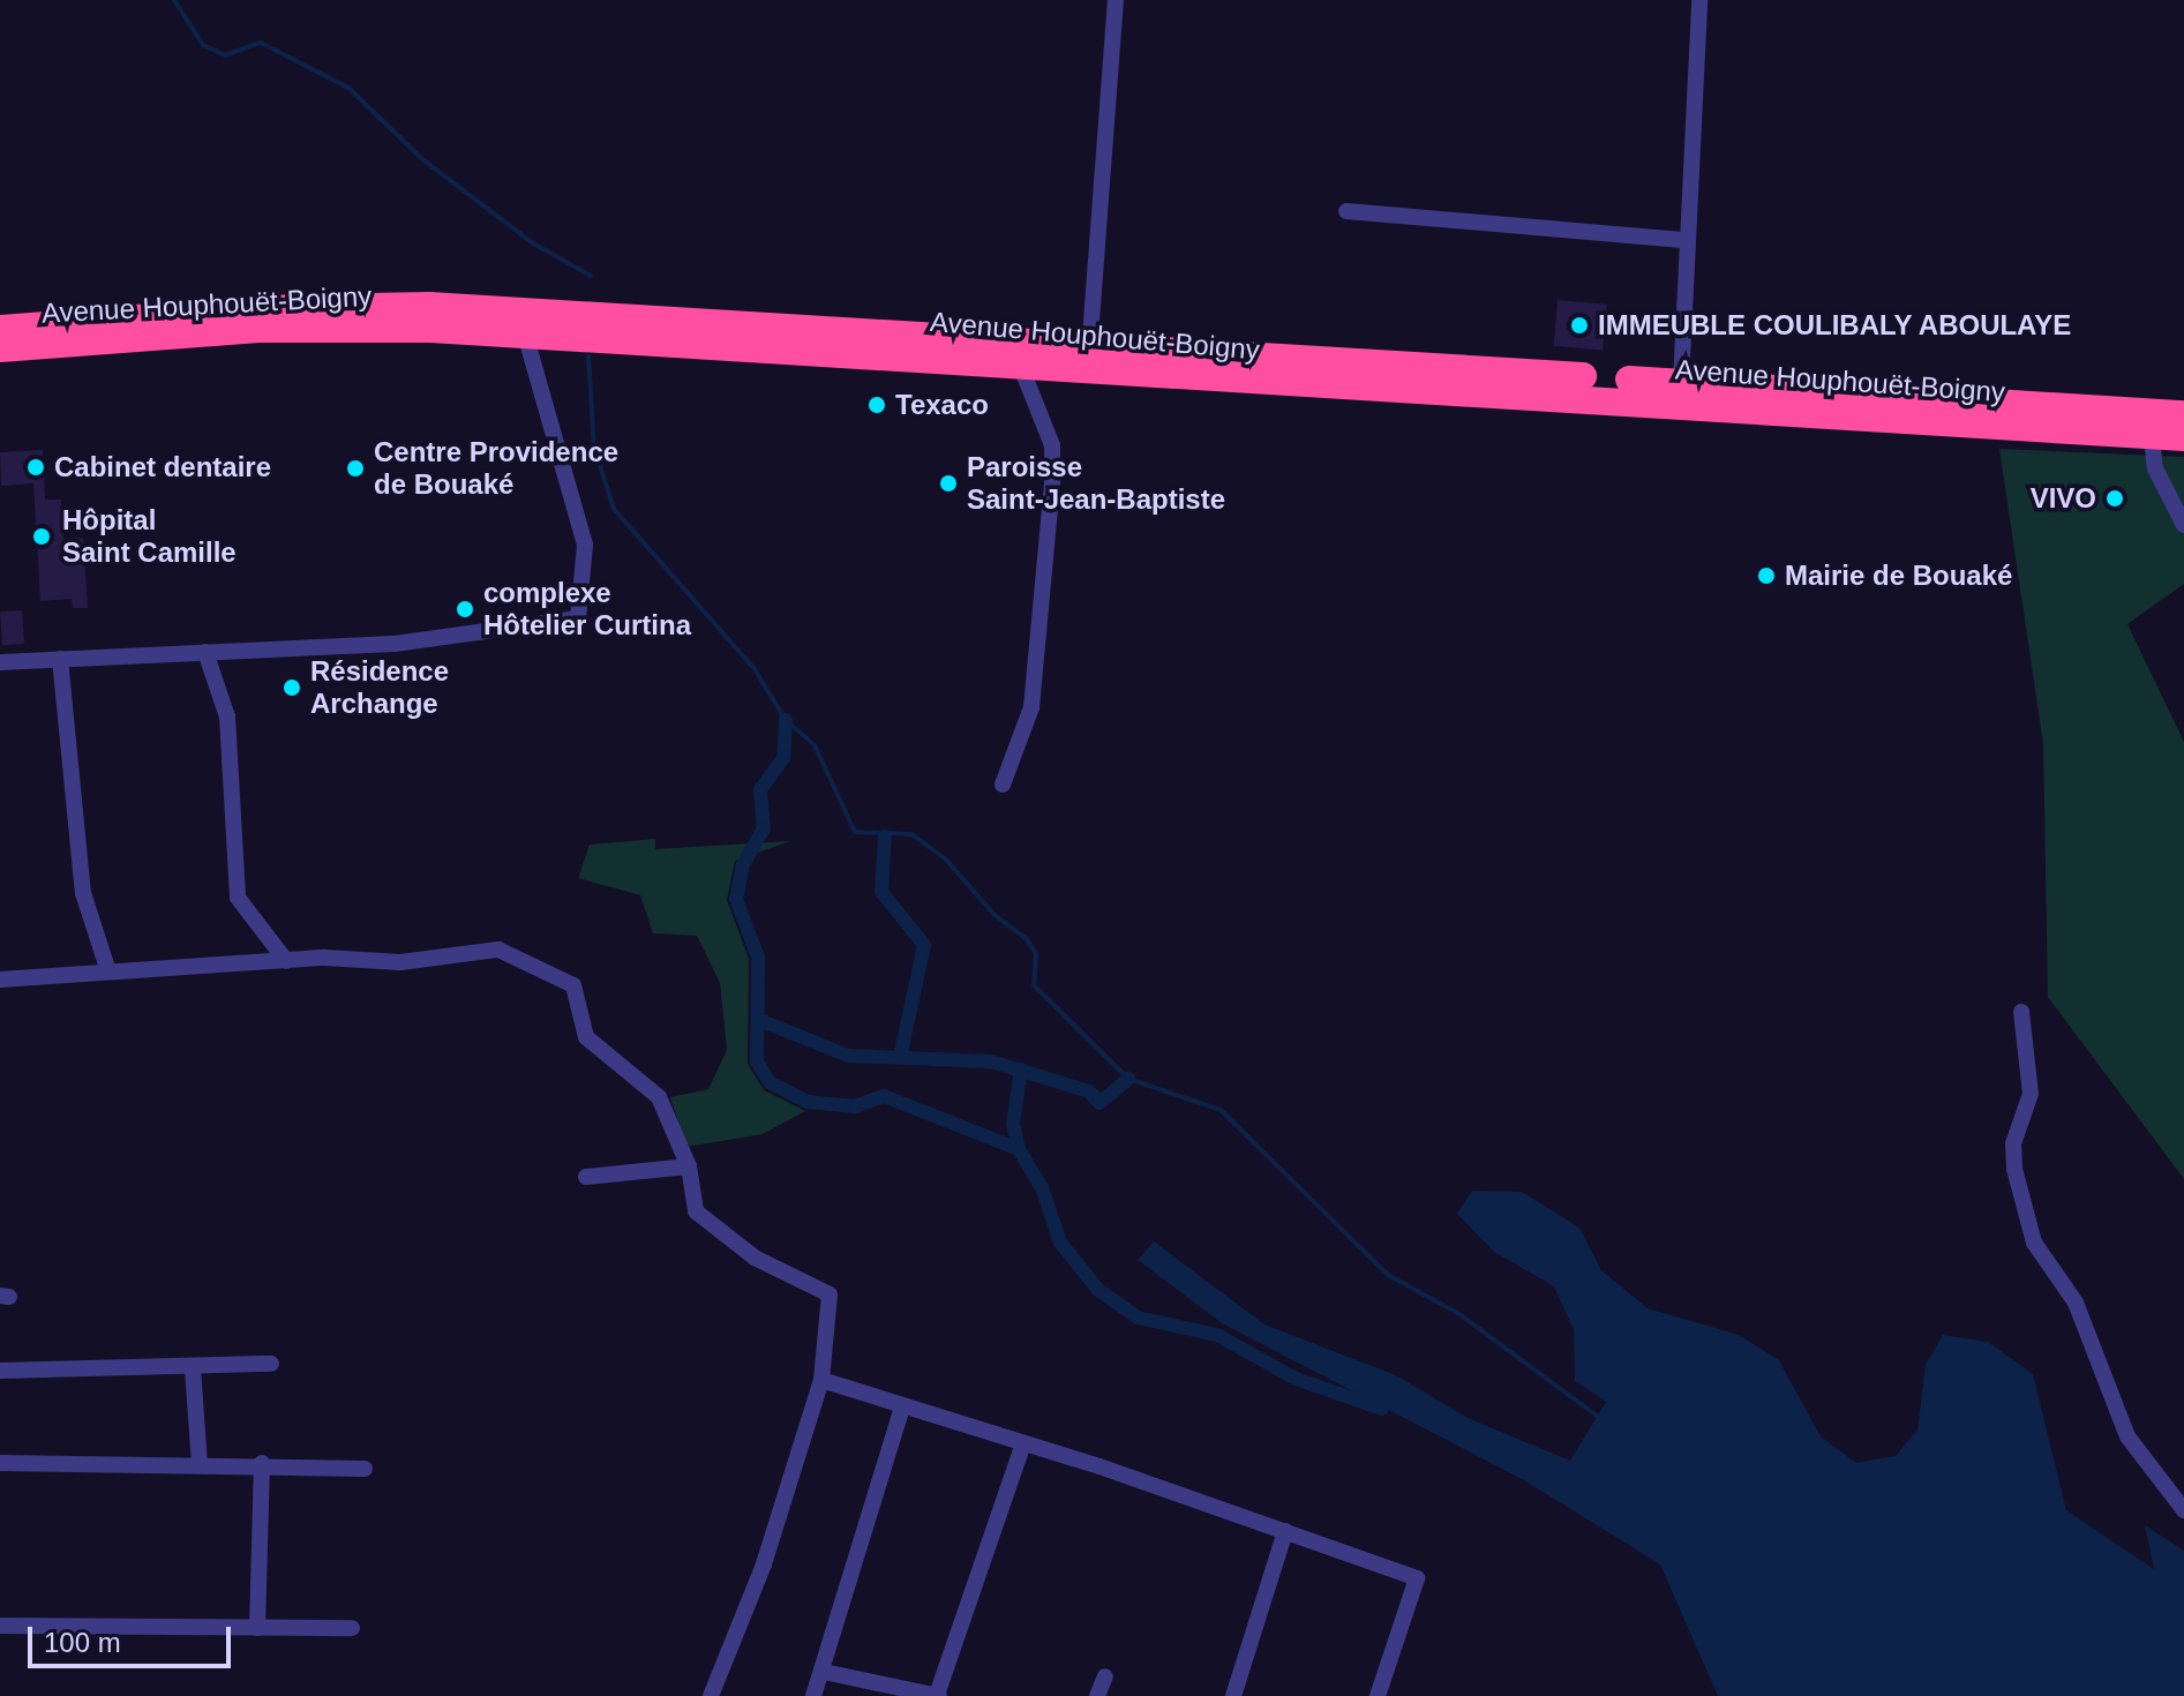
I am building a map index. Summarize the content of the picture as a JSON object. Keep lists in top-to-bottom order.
{
  "streets": {
    "highway": ["Avenue Houphouët-Boigny"]
  },
  "places": [
    "IMMEUBLE COULIBALY ABOULAYE",
    "Texaco",
    "Cabinet dentaire",
    "Centre Providence de Bouaké",
    "Paroisse Saint-Jean-Baptiste",
    "VIVO",
    "Hôpital Saint Camille",
    "Mairie de Bouaké",
    "complexe Hôtelier Curtina",
    "Résidence Archange"
  ],
  "scale_bar": "100 m"
}
